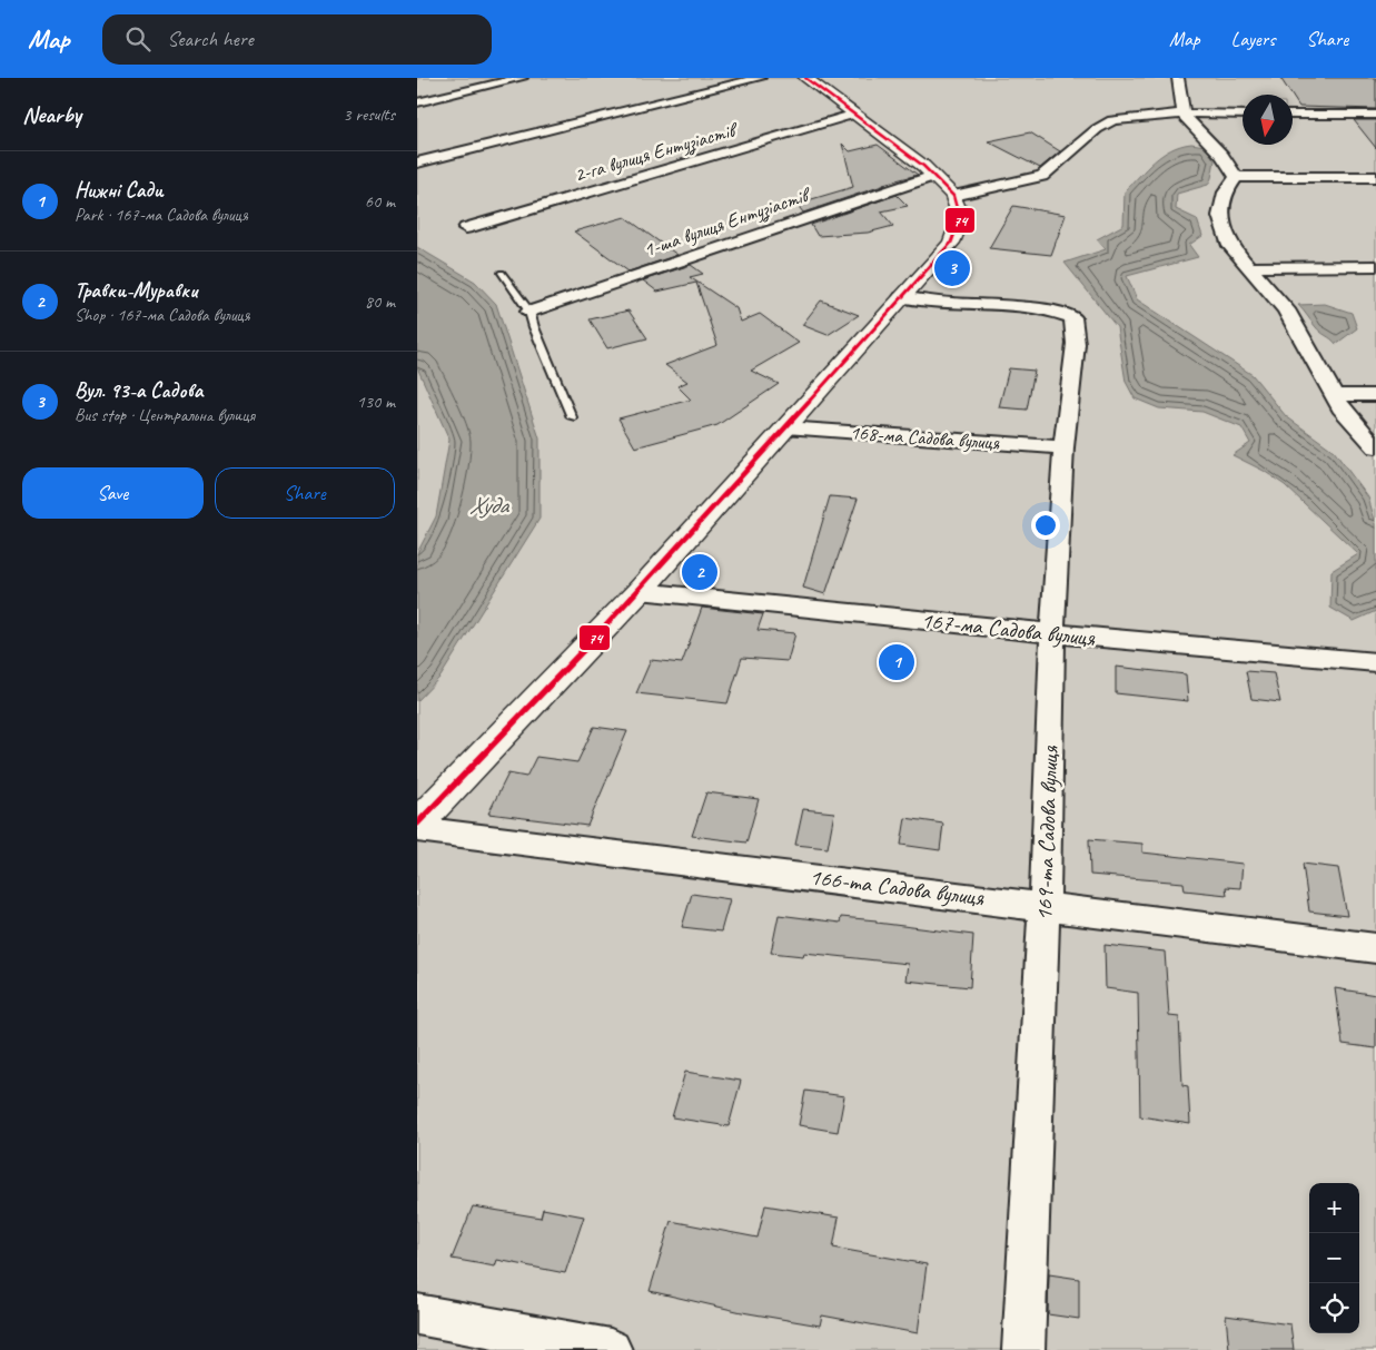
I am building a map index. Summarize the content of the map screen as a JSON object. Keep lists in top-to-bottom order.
{
  "streets": {
    "street": [
      "2-га вулиця Ентузіастів",
      "1-ша вулиця Ентузіастів",
      "168-ма Садова вулиця",
      "167-ма Садова вулиця",
      "169-та Садова вулиця",
      "166-та Садова вулиця"
    ]
  },
  "crossings": [
    ["168-ма Садова вулиця", "169-та Садова вулиця"],
    ["167-ма Садова вулиця", "169-та Садова вулиця"],
    ["169-та Садова вулиця", "166-та Садова вулиця"]
  ],
  "water": ["Худа"],
  "lines": ["transit line 74"],
  "north": "bottom",
  "page": {
    "header": "Map",
    "search": "Search here",
    "nav": ["Map", "Layers", "Share"],
    "heading": ["Nearby", "3 results"],
    "list": [
      {
        "mark": "1",
        "name": "Нижні Сади",
        "note": "Park · 167-ма Садова вулиця",
        "value": "60 m"
      },
      {
        "mark": "2",
        "name": "Травки-Муравки",
        "note": "Shop · 167-ма Садова вулиця",
        "value": "80 m"
      },
      {
        "mark": "3",
        "name": "Вул. 93-а Садова",
        "note": "Bus stop · Центральна вулиця",
        "value": "130 m"
      }
    ],
    "pins": ["3", "2", "1"],
    "buttons": ["Save", "Share"],
    "map_buttons": ["+", "−"]
  }
}
